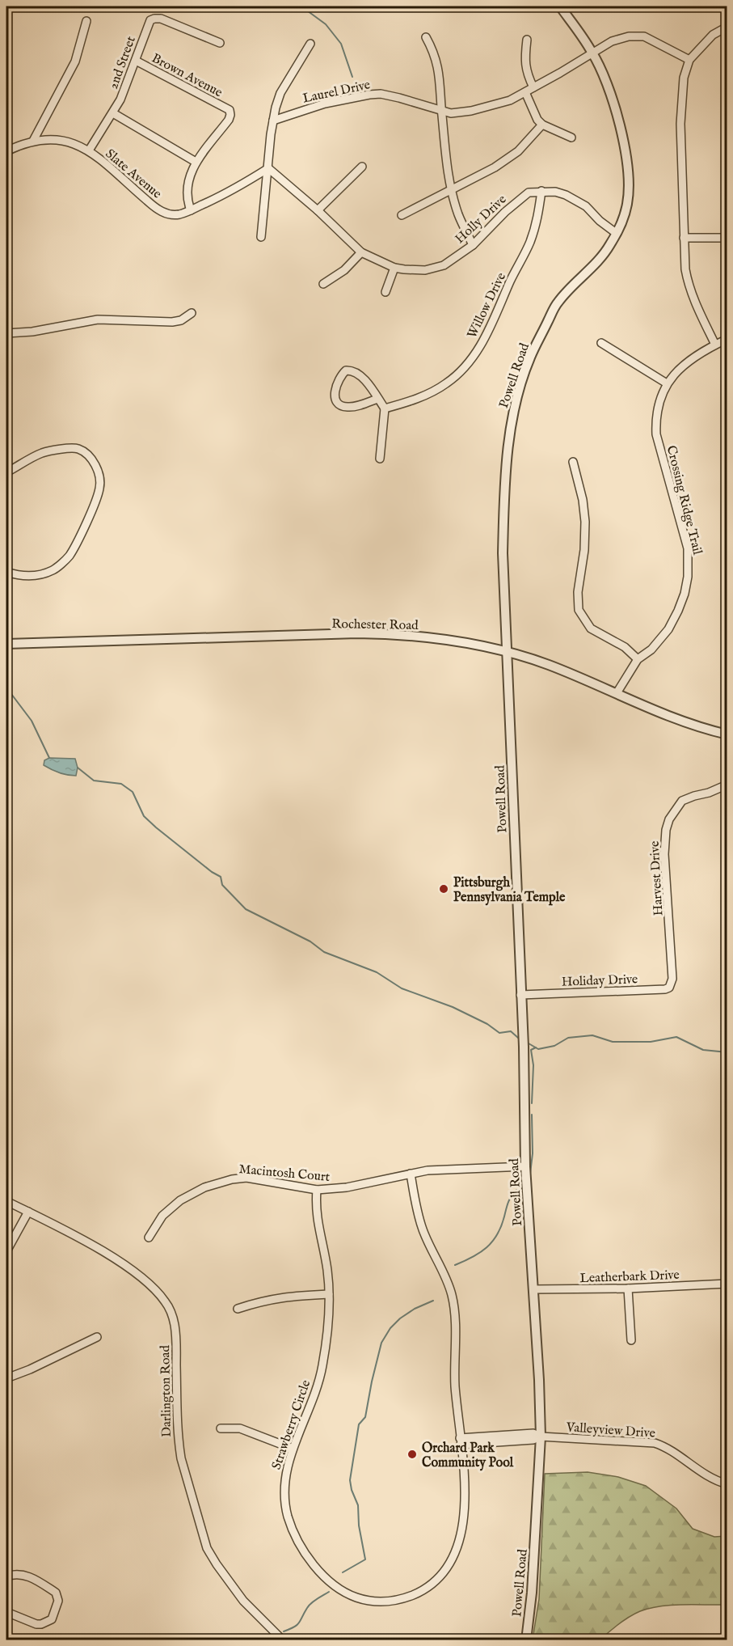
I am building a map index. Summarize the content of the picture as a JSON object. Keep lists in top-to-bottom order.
{
  "streets": {
    "street": [
      "2nd Street",
      "Brown Avenue",
      "Laurel Drive",
      "Slate Avenue",
      "Holly Drive",
      "Willow Drive",
      "Powell Road",
      "Crossing Ridge Trail",
      "Rochester Road",
      "Harvest Drive",
      "Holiday Drive",
      "Macintosh Court",
      "Leatherbark Drive",
      "Darlington Road",
      "Strawberry Circle",
      "Valleyview Drive"
    ]
  },
  "crossings": [
    ["2nd Street", "Brown Avenue"],
    ["2nd Street", "Slate Avenue"],
    ["Brown Avenue", "Slate Avenue"],
    ["Laurel Drive", "Powell Road"],
    ["Slate Avenue", "Holly Drive"],
    ["Holly Drive", "Willow Drive"],
    ["Powell Road", "Rochester Road"],
    ["Powell Road", "Holiday Drive"],
    ["Powell Road", "Macintosh Court"],
    ["Powell Road", "Leatherbark Drive"],
    ["Powell Road", "Valleyview Drive"],
    ["Crossing Ridge Trail", "Rochester Road"],
    ["Harvest Drive", "Holiday Drive"],
    ["Macintosh Court", "Strawberry Circle"],
    ["Strawberry Circle", "Valleyview Drive"]
  ],
  "places": ["Pittsburgh Pennsylvania Temple", "Orchard Park Community Pool"]
}
